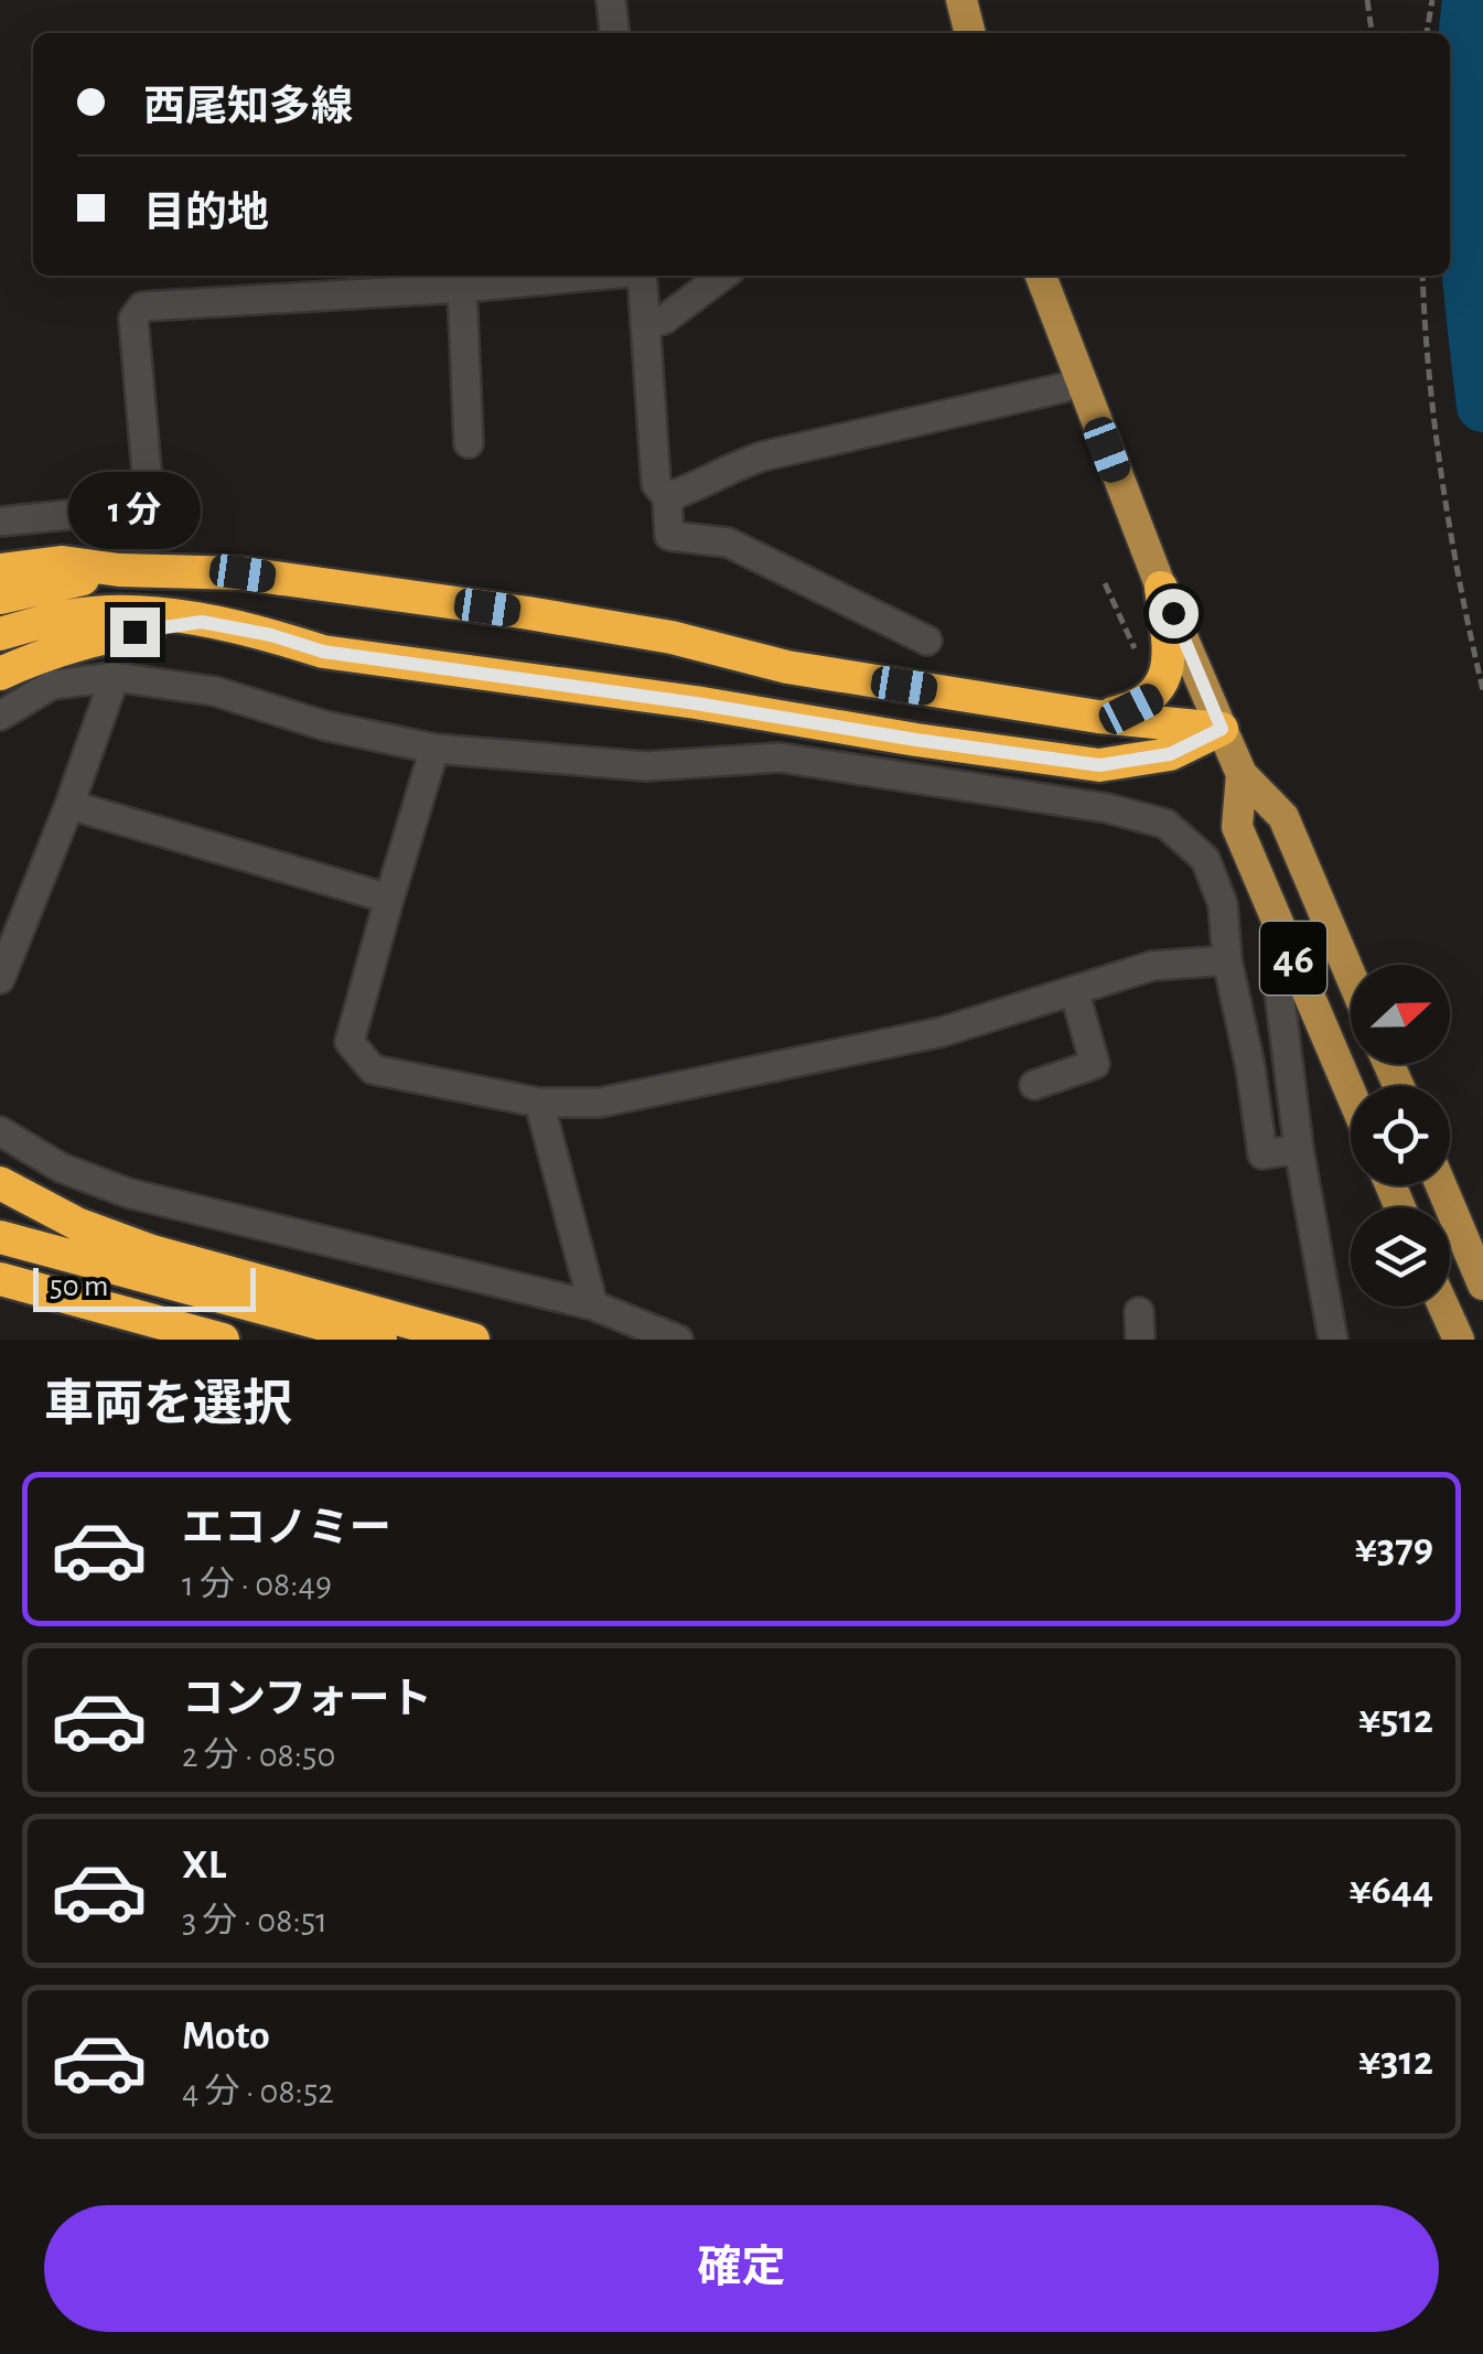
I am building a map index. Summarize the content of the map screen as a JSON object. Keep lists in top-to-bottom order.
{
  "streets": {
    "main road": ["46"]
  },
  "scale_bar": "50 m",
  "north": "right",
  "page": {
    "banner": ["西尾知多線", "目的地"],
    "bubble": "1 分",
    "scale": "50 m",
    "heading": "車両を選択",
    "list": [
      {
        "name": "エコノミー",
        "note": "1 分 · 08:49",
        "value": "¥379"
      },
      {
        "name": "コンフォート",
        "note": "2 分 · 08:50",
        "value": "¥512"
      },
      {
        "name": "XL",
        "note": "3 分 · 08:51",
        "value": "¥644"
      },
      {
        "name": "Moto",
        "note": "4 分 · 08:52",
        "value": "¥312"
      }
    ],
    "buttons": "確定"
  }
}
